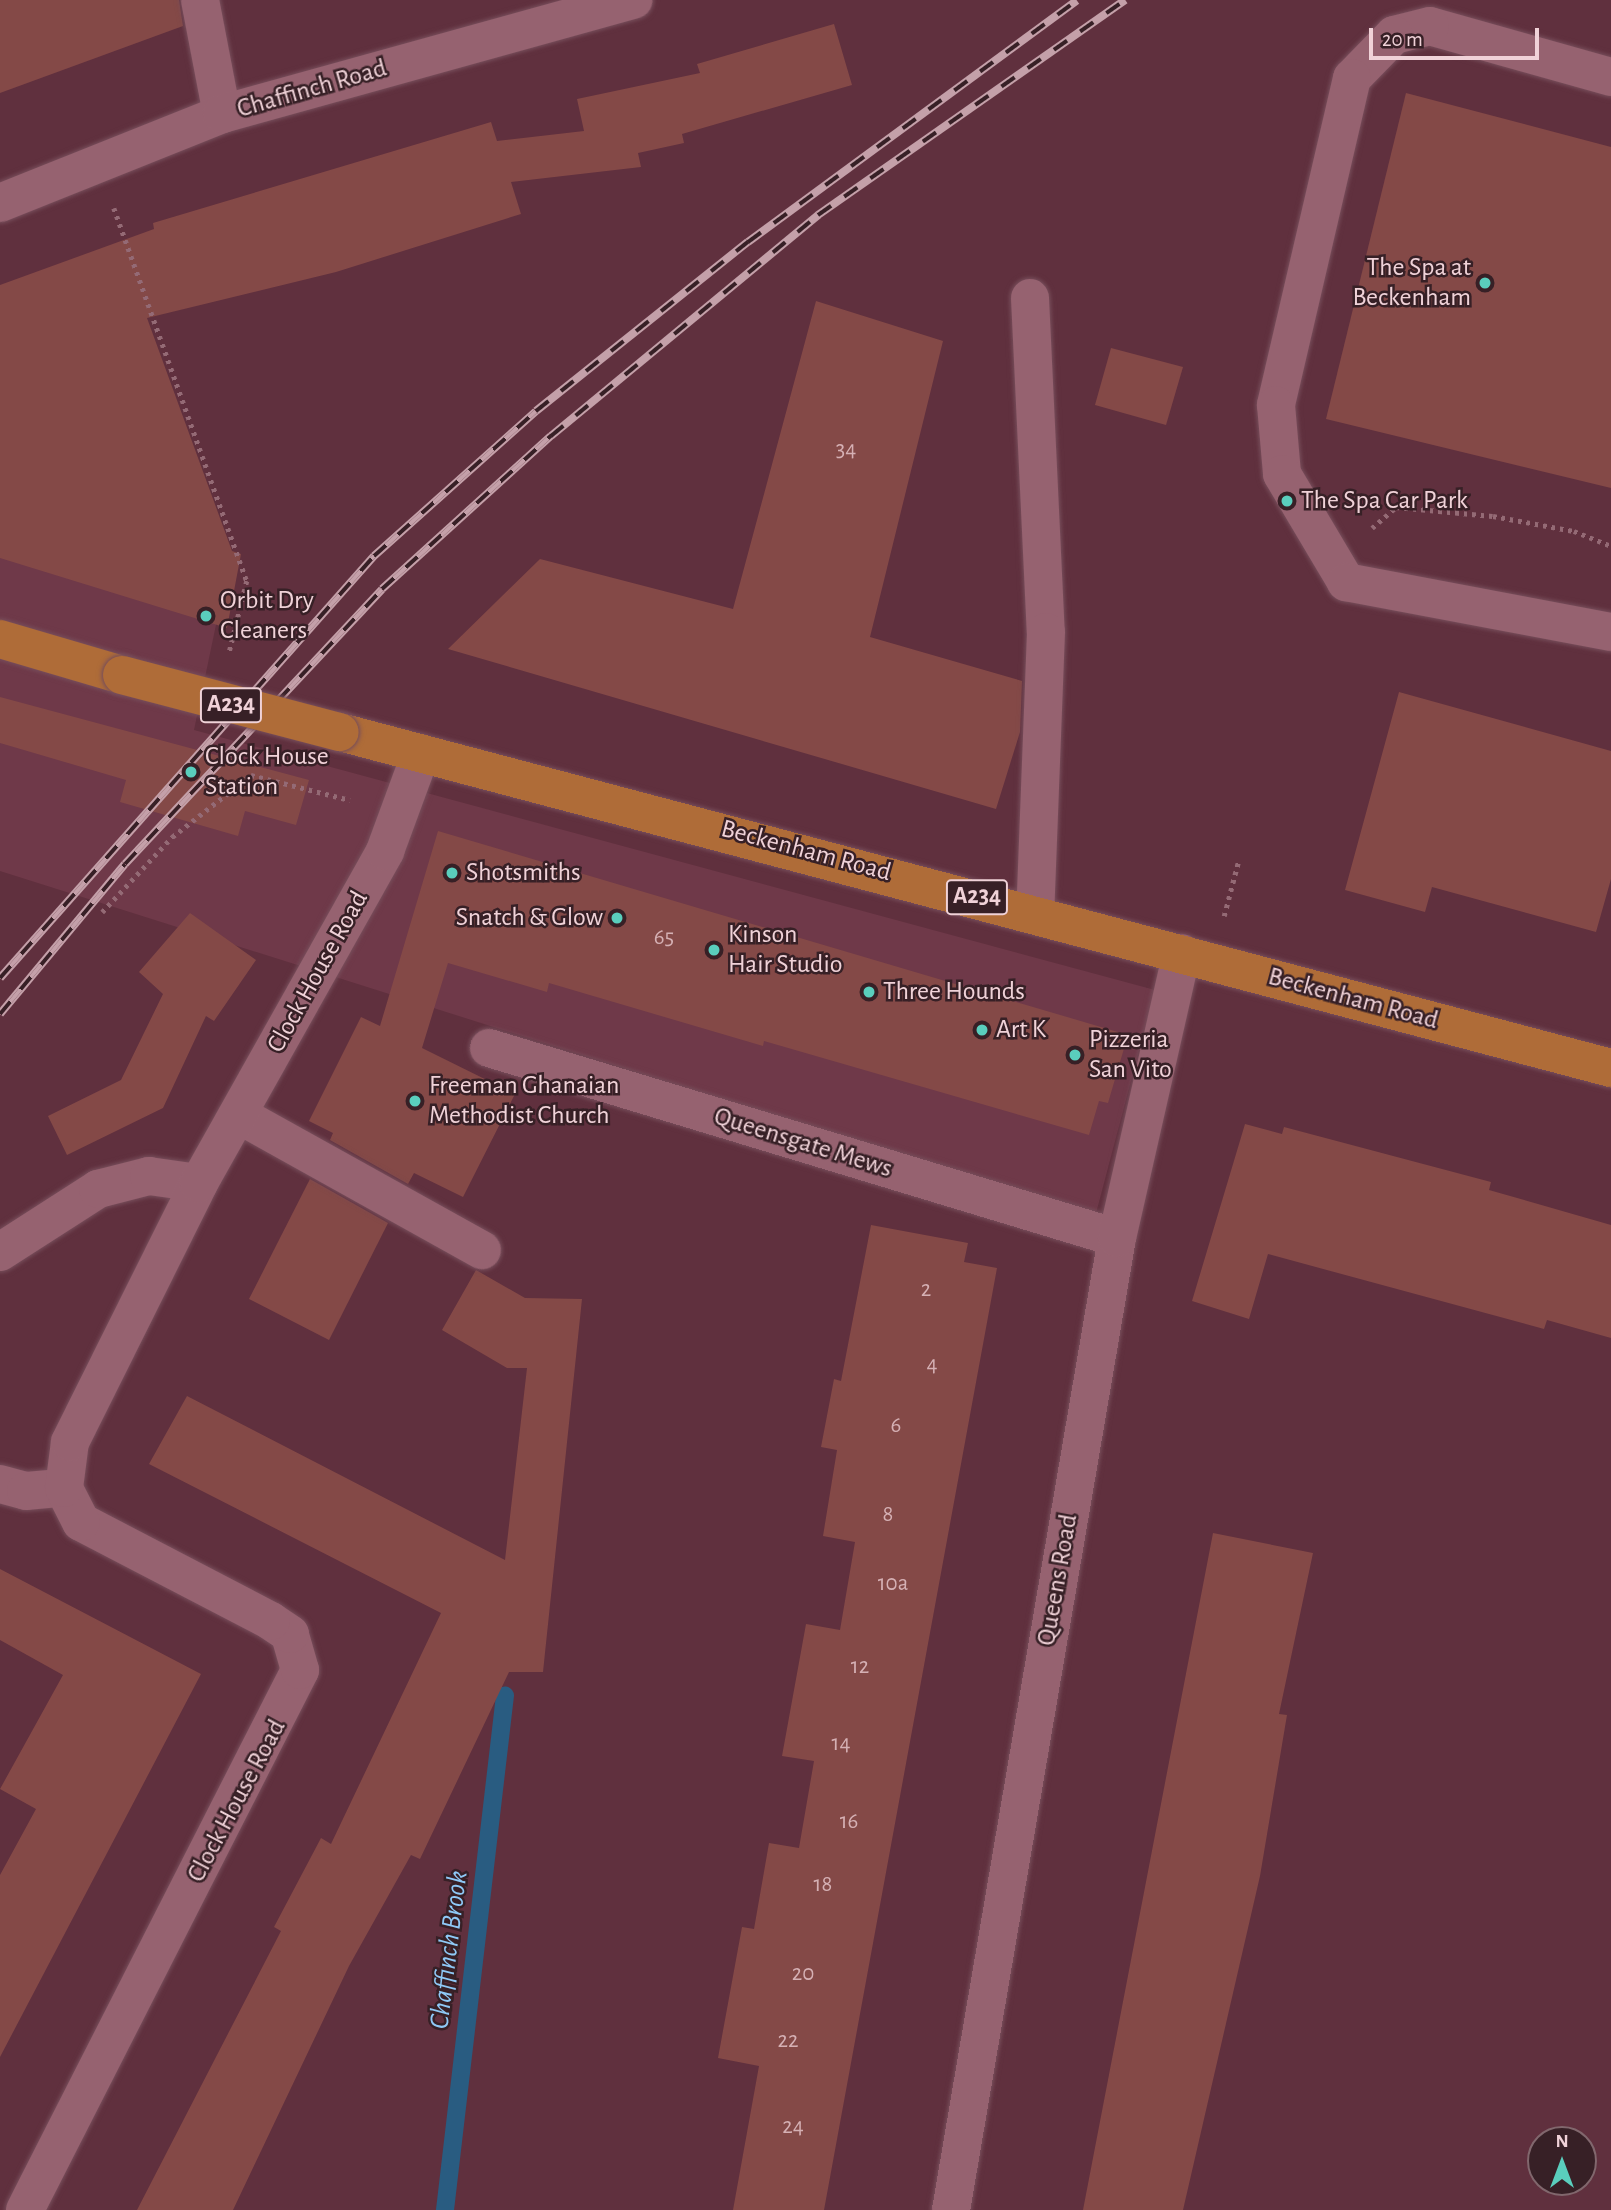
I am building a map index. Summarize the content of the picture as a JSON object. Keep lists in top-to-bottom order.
{
  "streets": {
    "main road": ["A234", "Beckenham Road"],
    "street": [
      "Chaffinch Road",
      "Clock House Road",
      "Queensgate Mews",
      "Queens Road"
    ]
  },
  "crossings": [
    ["Beckenham Road", "Clock House Road"],
    ["Beckenham Road", "Queens Road"],
    ["Queensgate Mews", "Queens Road"]
  ],
  "water": ["Chaffinch Brook"],
  "places": [
    "The Spa at Beckenham",
    "The Spa Car Park",
    "Orbit Dry Cleaners",
    "Clock House Station",
    "Shotsmiths",
    "Snatch & Glow",
    "Kinson Hair Studio",
    "Three Hounds",
    "Art K",
    "Pizzeria San Vito",
    "Freeman Ghanaian Methodist Church"
  ],
  "house_numbers": [
    "34",
    "65",
    "2",
    "4",
    "6",
    "8",
    "10a",
    "12",
    "14",
    "16",
    "18",
    "20",
    "22",
    "24"
  ],
  "scale_bar": "20 m",
  "north": "top"
}
